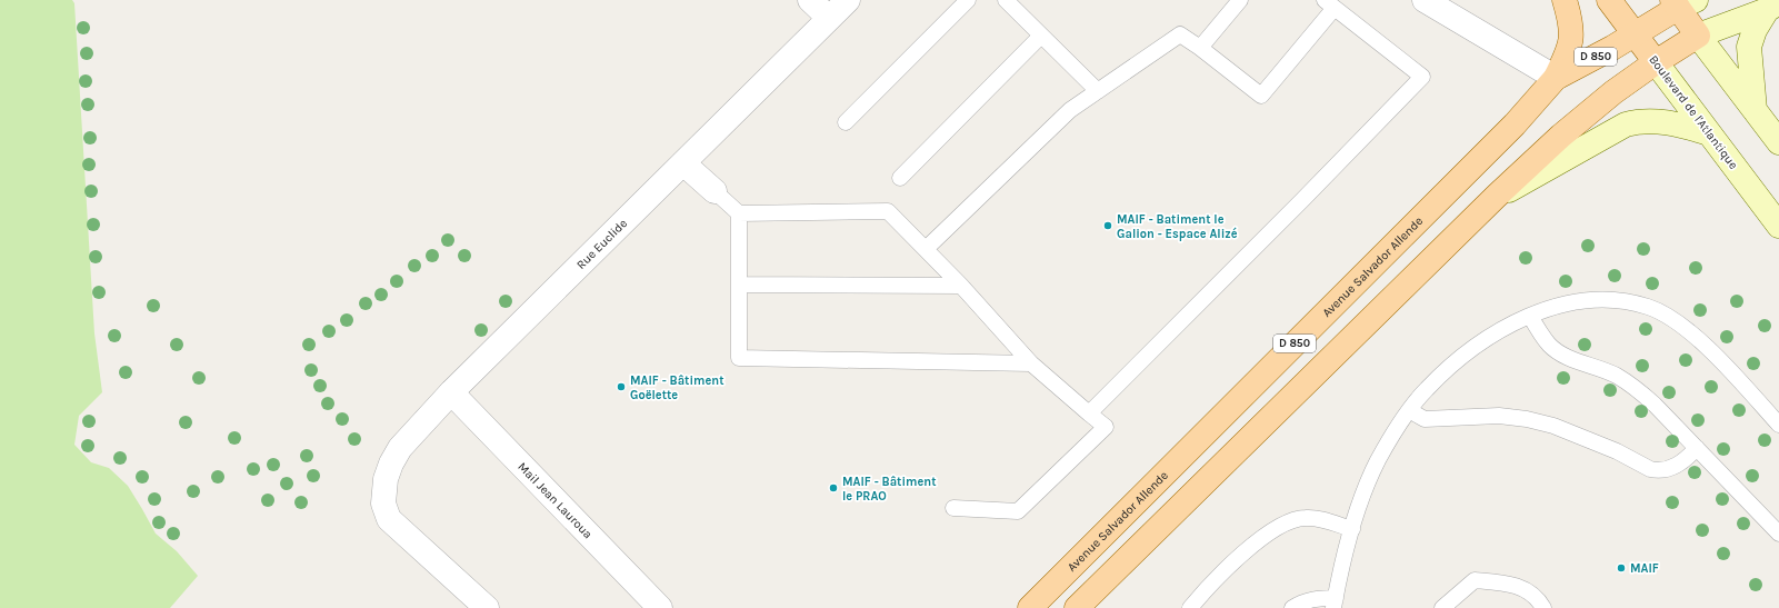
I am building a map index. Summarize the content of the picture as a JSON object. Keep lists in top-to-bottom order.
{
  "streets": {
    "main road": ["D 850", "Boulevard de l'Atlantique", "Avenue Salvador Allende"],
    "street": ["Rue Euclide", "Mail Jean Lauroua"]
  },
  "crossings": [
    ["D 850", "Boulevard de l'Atlantique"],
    ["D 850", "Avenue Salvador Allende"],
    ["Boulevard de l'Atlantique", "Avenue Salvador Allende"],
    ["Rue Euclide", "Mail Jean Lauroua"]
  ],
  "places": [
    "MAIF - Batiment le Galion - Espace Alizé",
    "MAIF - Bâtiment Goëlette",
    "MAIF - Bâtiment le PRAO",
    "MAIF"
  ]
}
